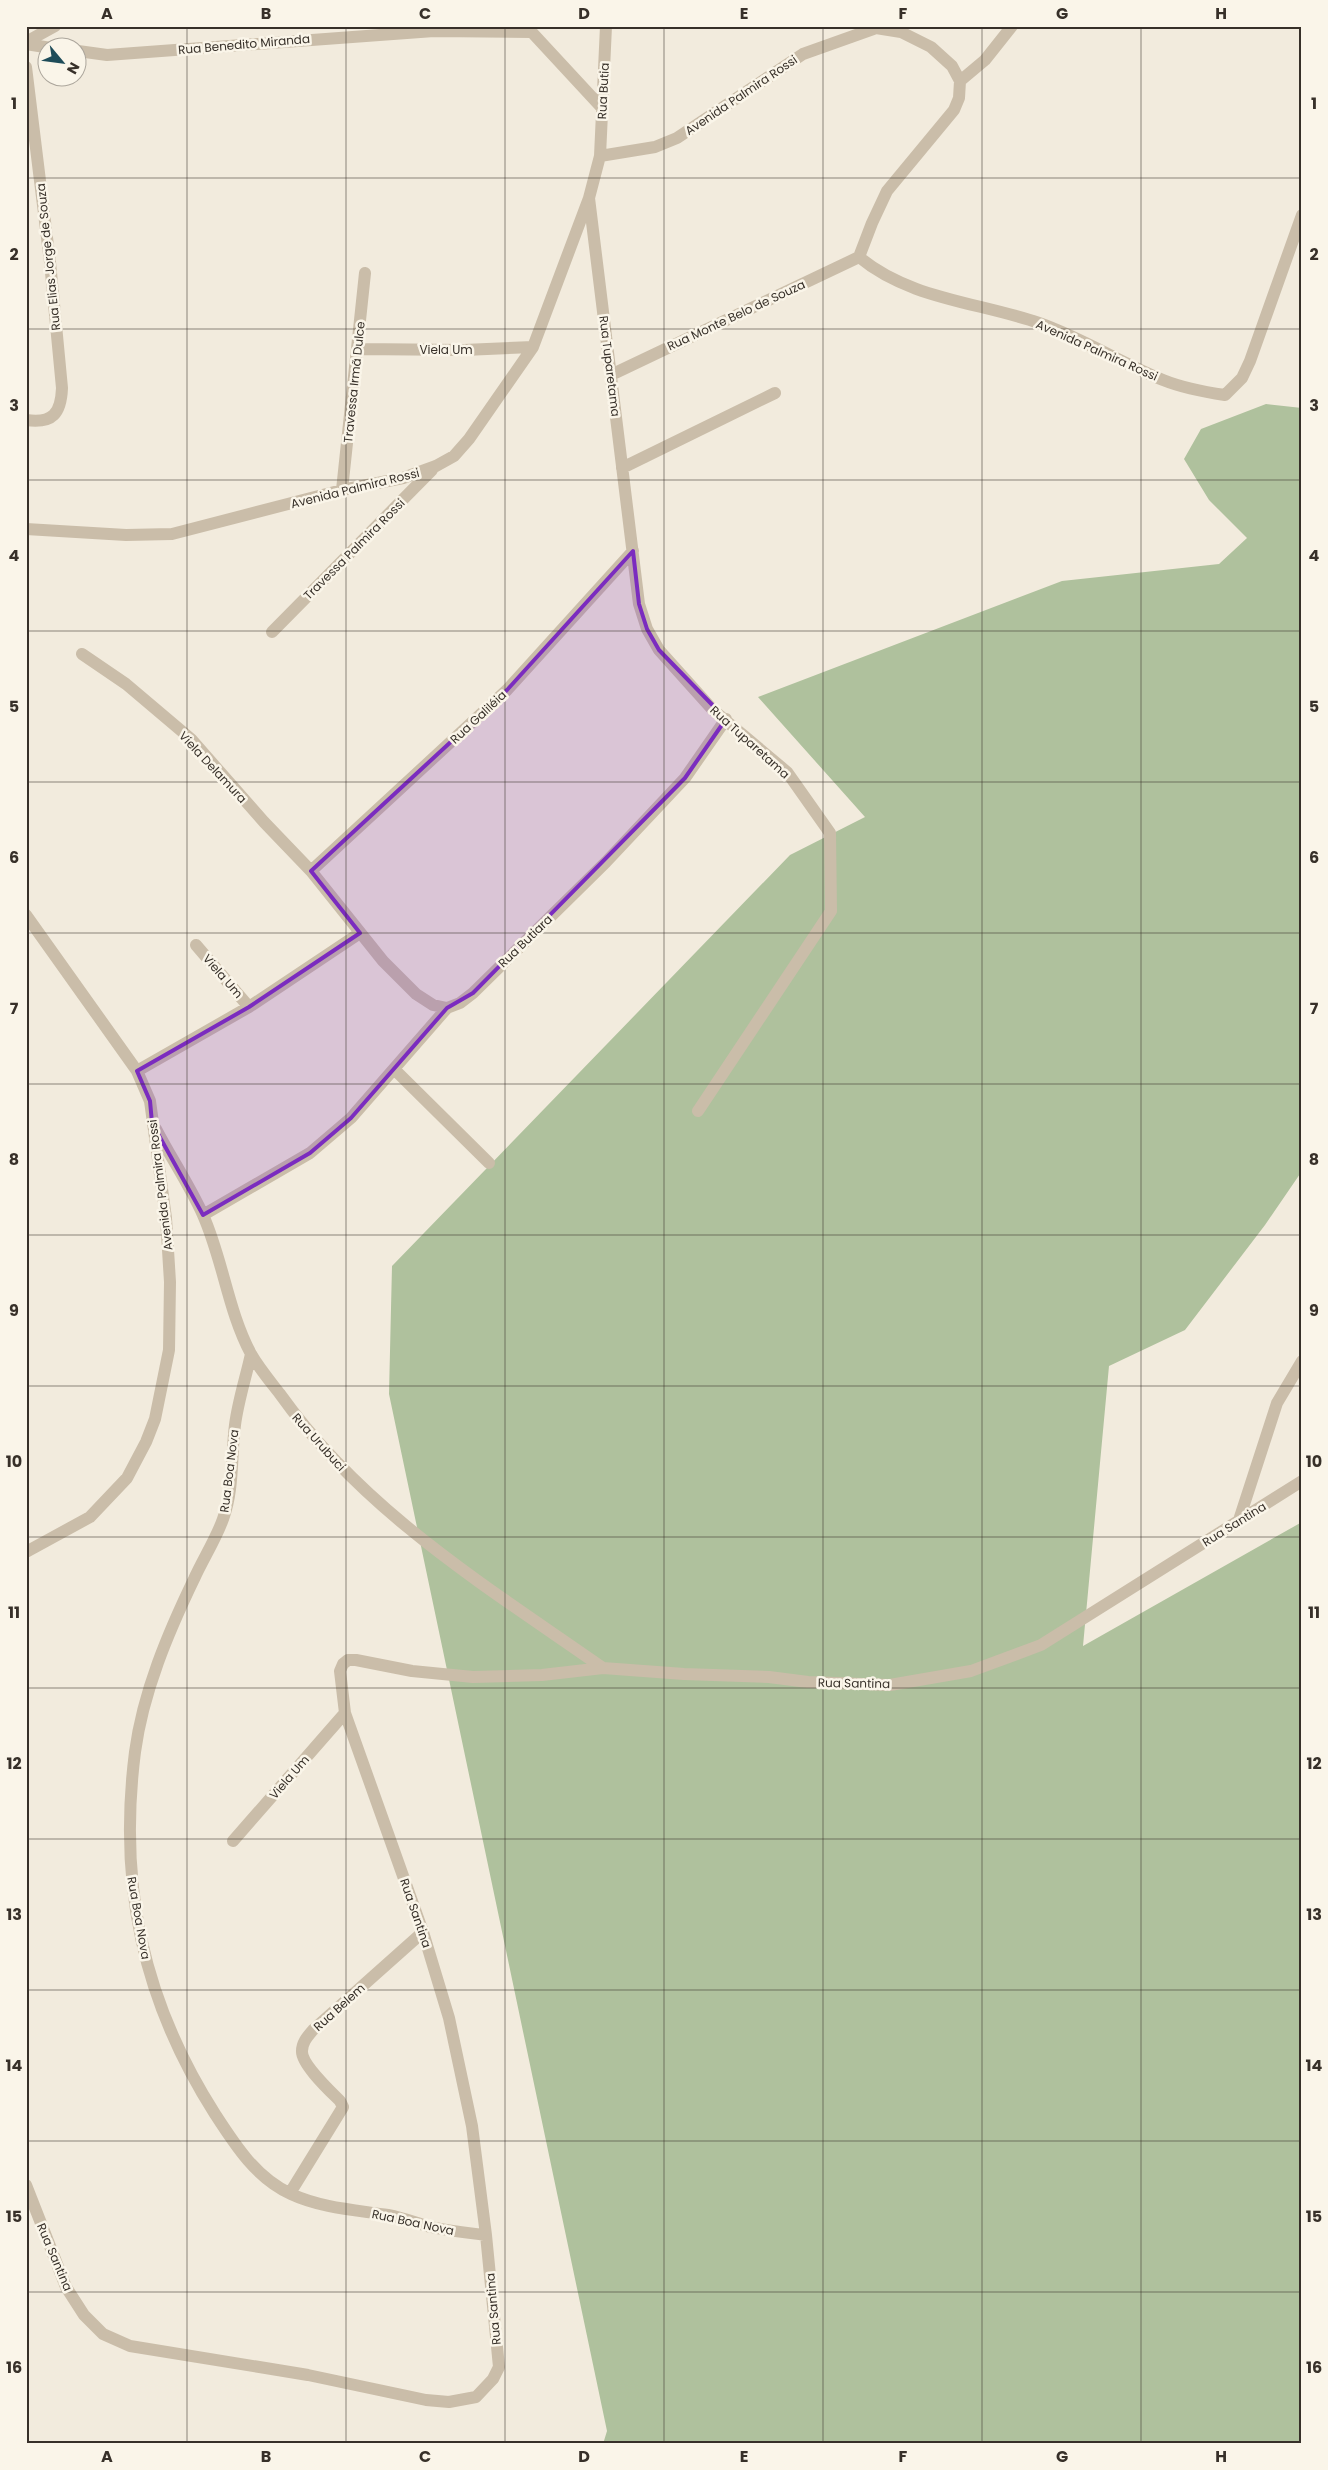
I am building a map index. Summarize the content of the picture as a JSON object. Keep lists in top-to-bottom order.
{
  "streets": {
    "street": [
      "Rua Benedito Miranda",
      "Rua Butia",
      "Avenida Palmira Rossi",
      "Rua Elias Jorge de Souza",
      "Rua Monte Belo de Souza",
      "Viela Um",
      "Rua Tuparetama",
      "Travessa Irmã Dulce",
      "Travessa Palmira Rossi",
      "Rua Galiléia",
      "Viela Delamura",
      "Rua Butiara",
      "Rua Urubuci",
      "Rua Boa Nova",
      "Rua Santina",
      "Rua Belem"
    ]
  },
  "crossings": [
    ["Rua Butia", "Avenida Palmira Rossi"],
    ["Avenida Palmira Rossi", "Rua Monte Belo de Souza"],
    ["Avenida Palmira Rossi", "Viela Um"],
    ["Avenida Palmira Rossi", "Rua Tuparetama"],
    ["Avenida Palmira Rossi", "Travessa Irmã Dulce"],
    ["Avenida Palmira Rossi", "Travessa Palmira Rossi"],
    ["Avenida Palmira Rossi", "Rua Urubuci"],
    ["Rua Monte Belo de Souza", "Rua Tuparetama"],
    ["Viela Um", "Travessa Irmã Dulce"],
    ["Viela Um", "Rua Santina"],
    ["Rua Tuparetama", "Rua Galiléia"],
    ["Rua Tuparetama", "Rua Butiara"],
    ["Rua Galiléia", "Viela Delamura"],
    ["Rua Urubuci", "Rua Boa Nova"],
    ["Rua Urubuci", "Rua Santina"],
    ["Rua Boa Nova", "Rua Santina"],
    ["Rua Boa Nova", "Rua Belem"],
    ["Rua Santina", "Rua Belem"]
  ],
  "north": "bottom right",
  "grid": {
    "columns": [
      "A",
      "B",
      "C",
      "D",
      "E",
      "F",
      "G",
      "H"
    ],
    "rows": [
      "1",
      "2",
      "3",
      "4",
      "5",
      "6",
      "7",
      "8",
      "9",
      "10",
      "11",
      "12",
      "13",
      "14",
      "15",
      "16"
    ]
  }
}
